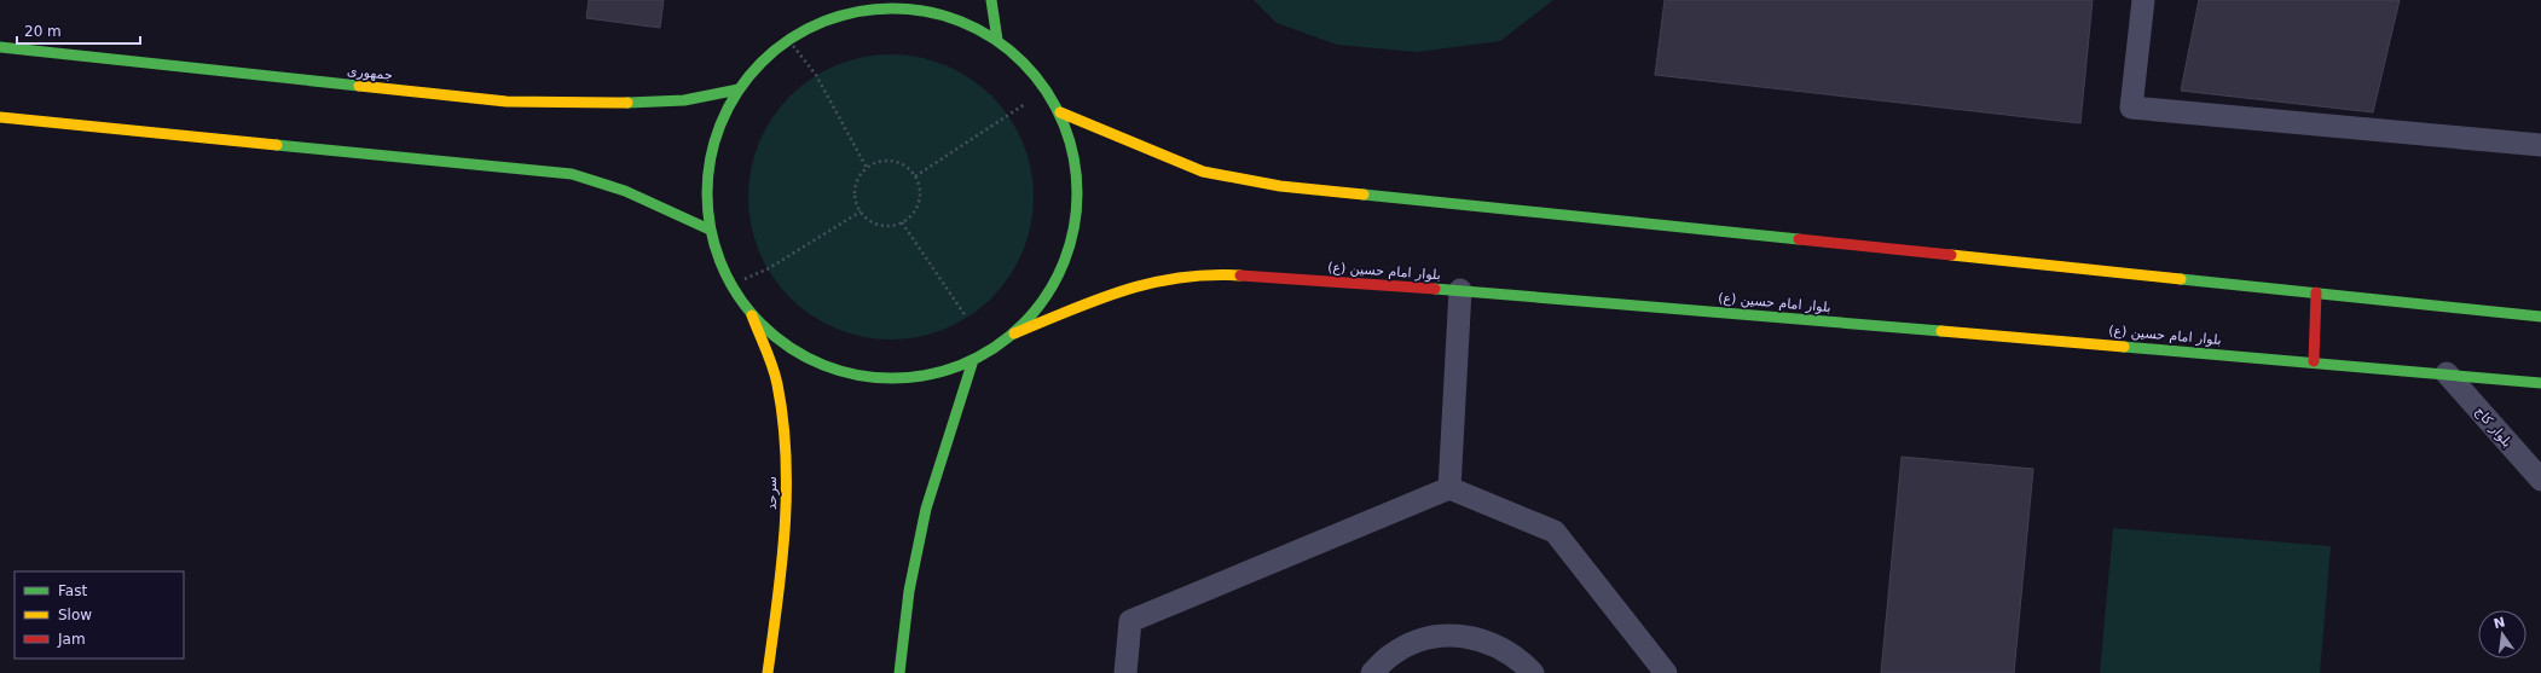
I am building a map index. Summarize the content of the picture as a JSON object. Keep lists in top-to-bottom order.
{
  "streets": {
    "main road": ["جمهوری", "بلوار امام حسین (ع)", "سرحد"],
    "lane": ["بلوار کاج"]
  },
  "crossings": [
    ["بلوار امام حسین (ع)", "بلوار کاج"]
  ],
  "legend": ["Fast", "Slow", "Jam"],
  "scale_bar": "20 m",
  "north": "top"
}
